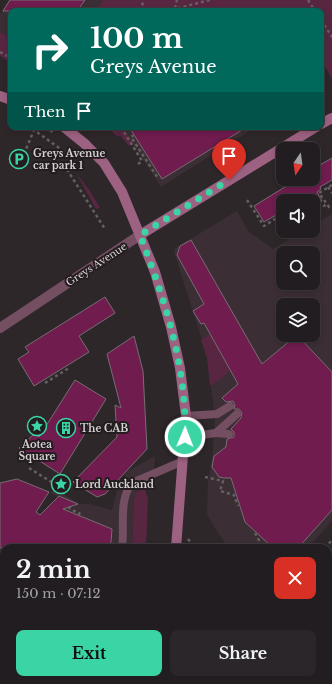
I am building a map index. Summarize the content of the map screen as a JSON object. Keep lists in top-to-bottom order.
{
  "streets": {
    "main road": ["Greys Avenue"]
  },
  "places": {
    "parking": ["Greys Avenue car park 1"],
    "place": ["Aotea Square", "Lord Auckland"],
    "building": ["The CAB"]
  },
  "north": "bottom",
  "page": {
    "turn": ["100 m", "Greys Avenue"],
    "then": "Then",
    "heading": ["2 min", "150 m · 07:12"],
    "buttons": ["Exit", "Share"]
  }
}
